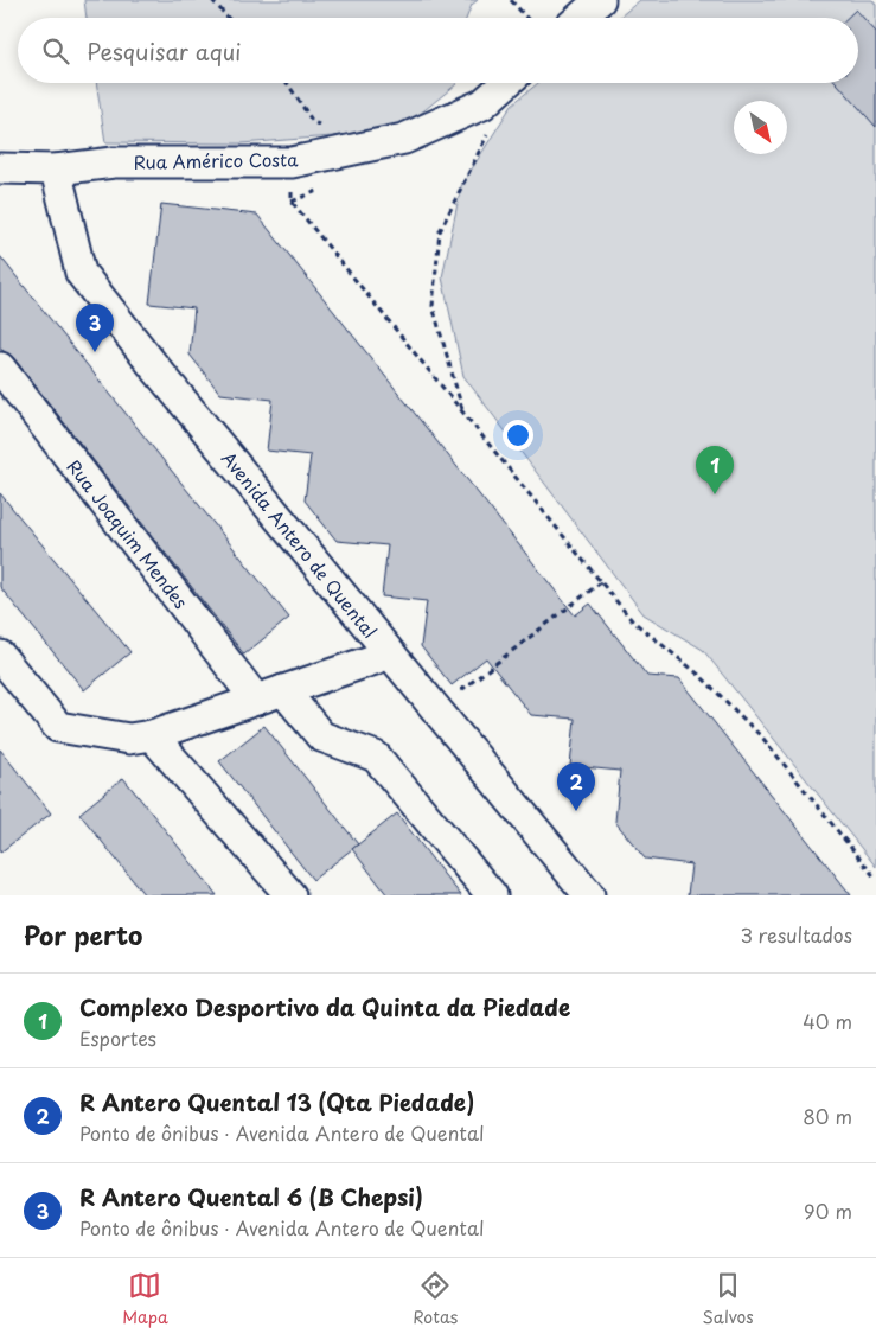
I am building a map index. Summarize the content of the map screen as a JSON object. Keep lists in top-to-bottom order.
{
  "streets": {
    "street": ["Rua Américo Costa", "Rua Joaquim Mendes", "Avenida Antero de Quental"]
  },
  "crossings": [
    ["Rua Américo Costa", "Avenida Antero de Quental"]
  ],
  "north": "bottom right",
  "page": {
    "search": "Pesquisar aqui",
    "pins": ["3", "1", "2"],
    "heading": ["Por perto", "3 resultados"],
    "list": [
      {
        "mark": "1",
        "name": "Complexo Desportivo da Quinta da Piedade",
        "note": "Esportes",
        "value": "40 m"
      },
      {
        "mark": "2",
        "name": "R Antero Quental 13 (Qta Piedade)",
        "note": "Ponto de ônibus · Avenida Antero de Quental",
        "value": "80 m"
      },
      {
        "mark": "3",
        "name": "R Antero Quental 6 (B Chepsi)",
        "note": "Ponto de ônibus · Avenida Antero de Quental",
        "value": "90 m"
      }
    ],
    "nav": ["Mapa", "Rotas", "Salvos"]
  }
}
